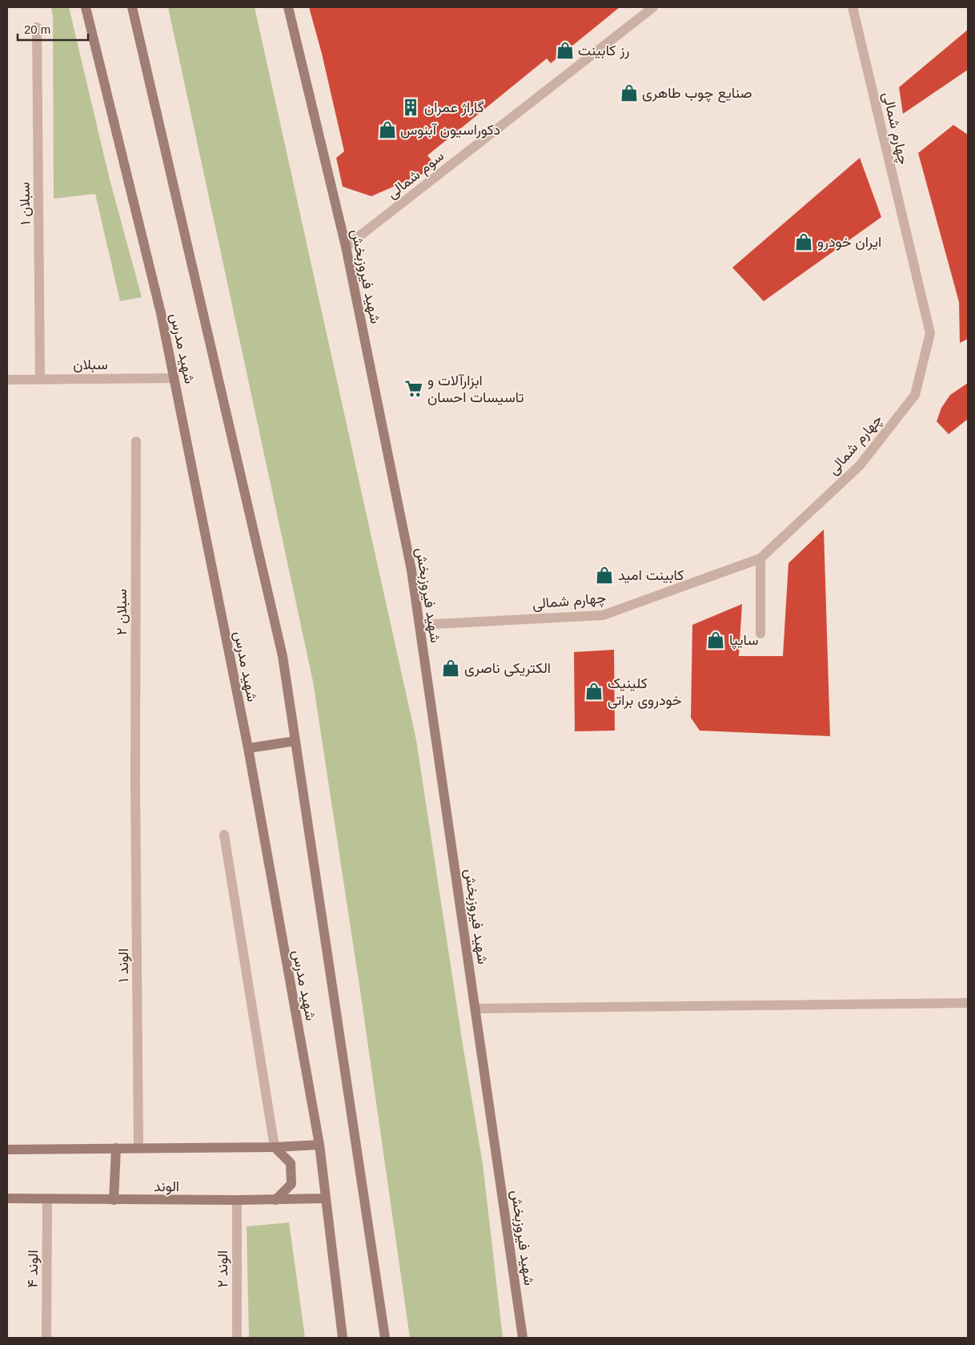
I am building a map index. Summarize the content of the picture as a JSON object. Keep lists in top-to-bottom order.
{
  "streets": {
    "main road": ["شهید فیروزبخش", "شهید مدرس", "الوند"],
    "street": [
      "چهارم شمالی",
      "سوم شمالی",
      "سبلان ۱",
      "سبلان",
      "سبلان ۲",
      "الوند ۱",
      "الوند ۴",
      "الوند ۲"
    ]
  },
  "crossings": [
    ["چهارم شمالی", "شهید فیروزبخش"],
    ["سوم شمالی", "شهید فیروزبخش"],
    ["سبلان ۱", "سبلان"],
    ["شهید مدرس", "سبلان"],
    ["شهید مدرس", "الوند"],
    ["سبلان ۲", "الوند ۱"],
    ["الوند", "الوند ۴"],
    ["الوند", "الوند ۲"]
  ],
  "places": {
    "shop": [
      "رز کابینت",
      "صنایع چوب طاهری",
      "دکوراسیون آبنوس",
      "ایران خودرو",
      "کابینت امید",
      "سایپا",
      "الکتریکی ناصری",
      "کلینیک خودروی براتی"
    ],
    "building": ["گاراژ عمران"],
    "supermarket": ["ابزارآلات و تاسیسات احسان"]
  },
  "scale_bar": "20 m"
}
